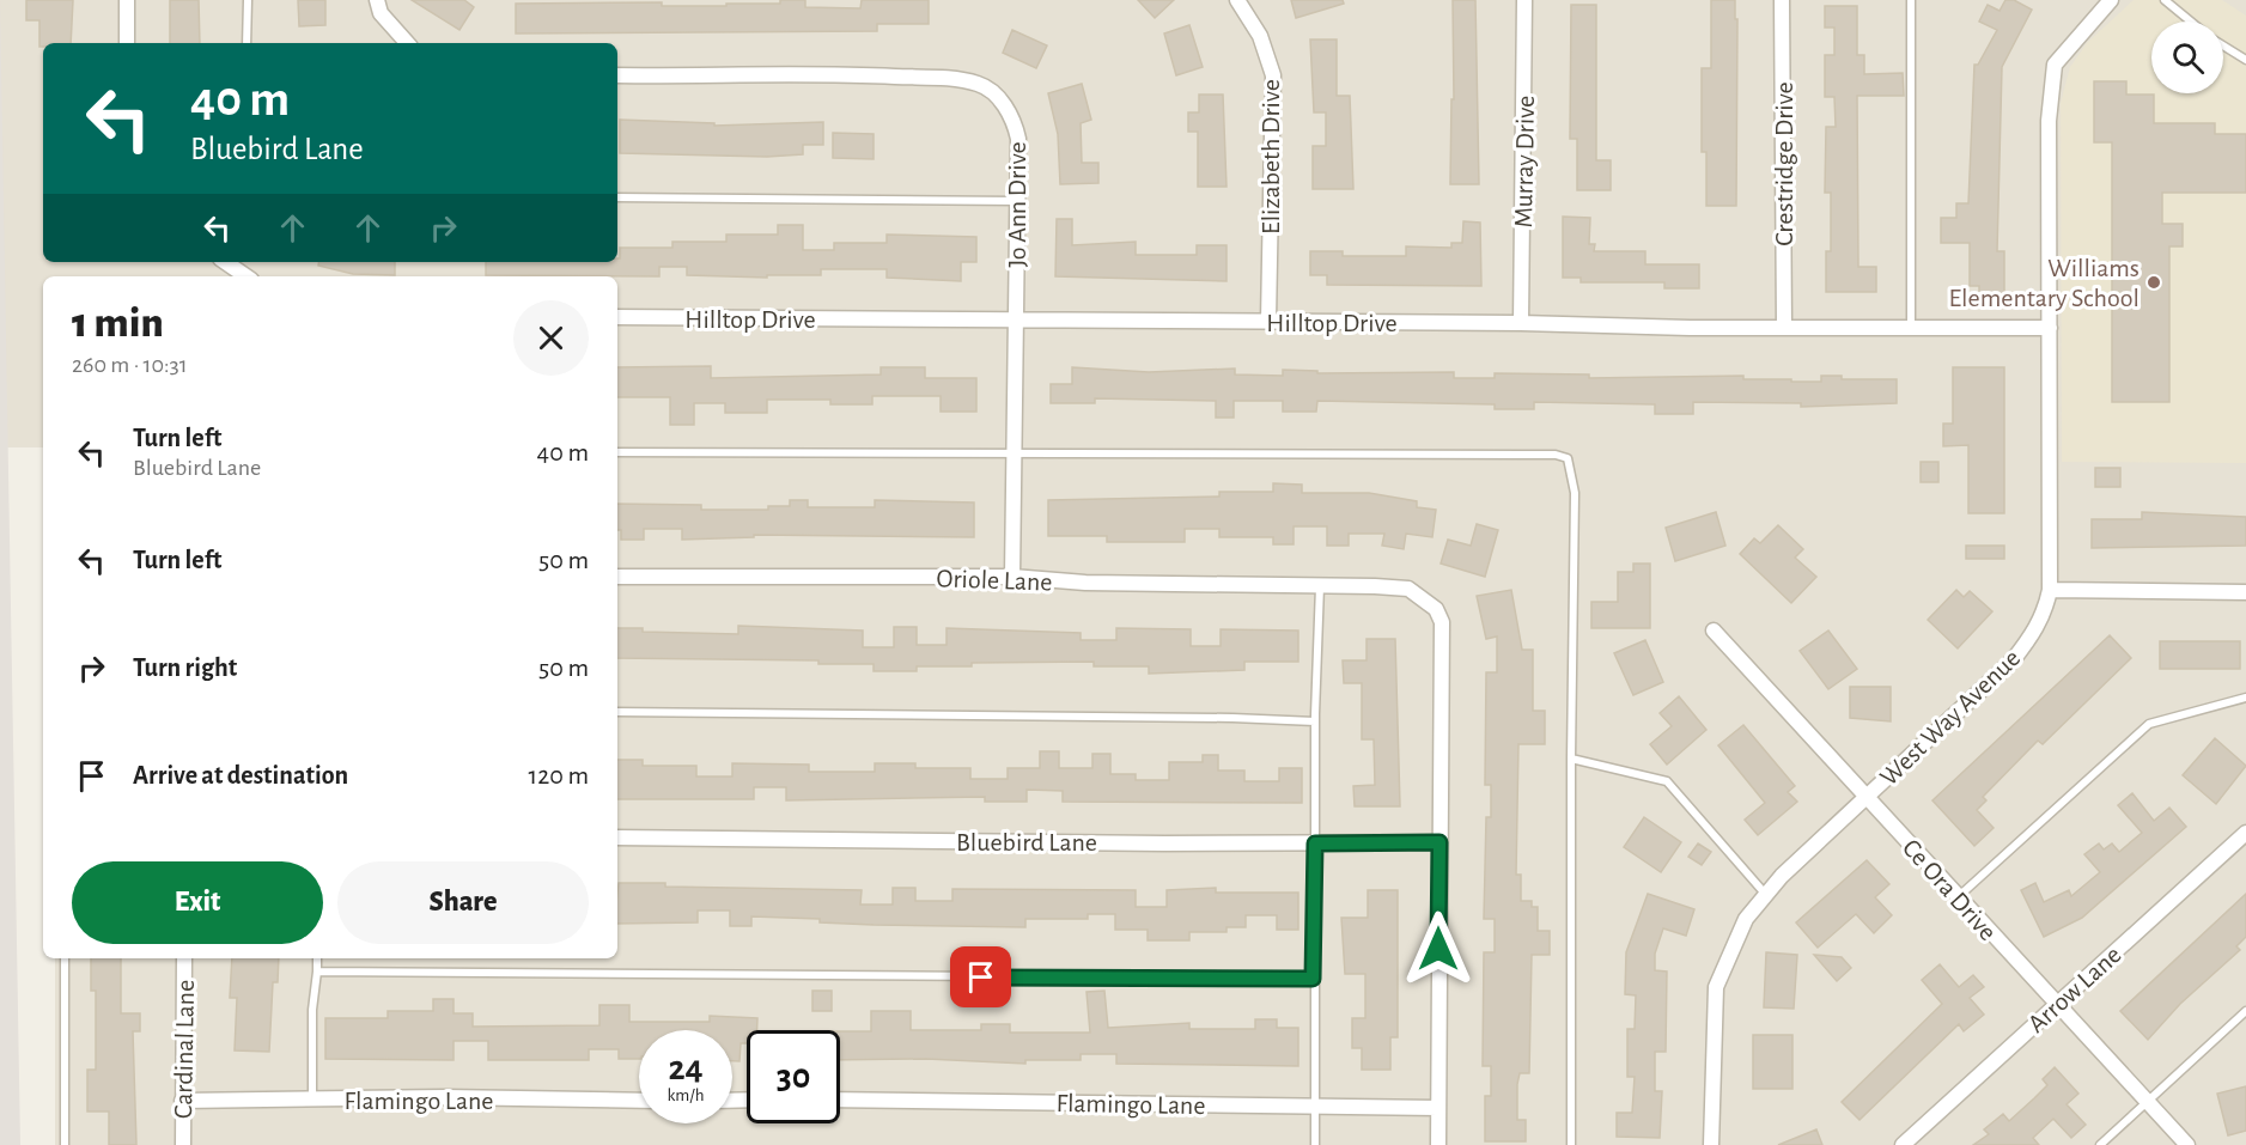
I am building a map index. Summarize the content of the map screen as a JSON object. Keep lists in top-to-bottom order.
{
  "streets": {
    "street": [
      "Elizabeth Drive",
      "Murray Drive",
      "Crestridge Drive",
      "Jo Ann Drive",
      "Hilltop Drive",
      "Oriole Lane",
      "West Way Avenue",
      "Bluebird Lane",
      "Ce Ora Drive",
      "Arrow Lane",
      "Cardinal Lane",
      "Flamingo Lane"
    ]
  },
  "crossings": [
    ["Elizabeth Drive", "Hilltop Drive"],
    ["Murray Drive", "Hilltop Drive"],
    ["Crestridge Drive", "Hilltop Drive"],
    ["Jo Ann Drive", "Hilltop Drive"],
    ["Jo Ann Drive", "Oriole Lane"],
    ["Hilltop Drive", "West Way Avenue"],
    ["Oriole Lane", "Bluebird Lane"],
    ["Oriole Lane", "Flamingo Lane"],
    ["West Way Avenue", "Ce Ora Drive"],
    ["Ce Ora Drive", "Arrow Lane"],
    ["Cardinal Lane", "Flamingo Lane"]
  ],
  "places": ["Williams Elementary School"],
  "page": {
    "turn": ["40 m", "Bluebird Lane"],
    "heading": ["1 min", "260 m · 10:31"],
    "list": [
      {
        "name": "Turn left",
        "note": "Bluebird Lane",
        "value": "40 m"
      },
      {
        "name": "Turn left",
        "value": "50 m"
      },
      {
        "name": "Turn right",
        "value": "50 m"
      },
      {
        "name": "Arrive at destination",
        "value": "120 m"
      }
    ],
    "buttons": ["Exit", "Share"],
    "speed": "24 km/h",
    "limit": "30"
  }
}
